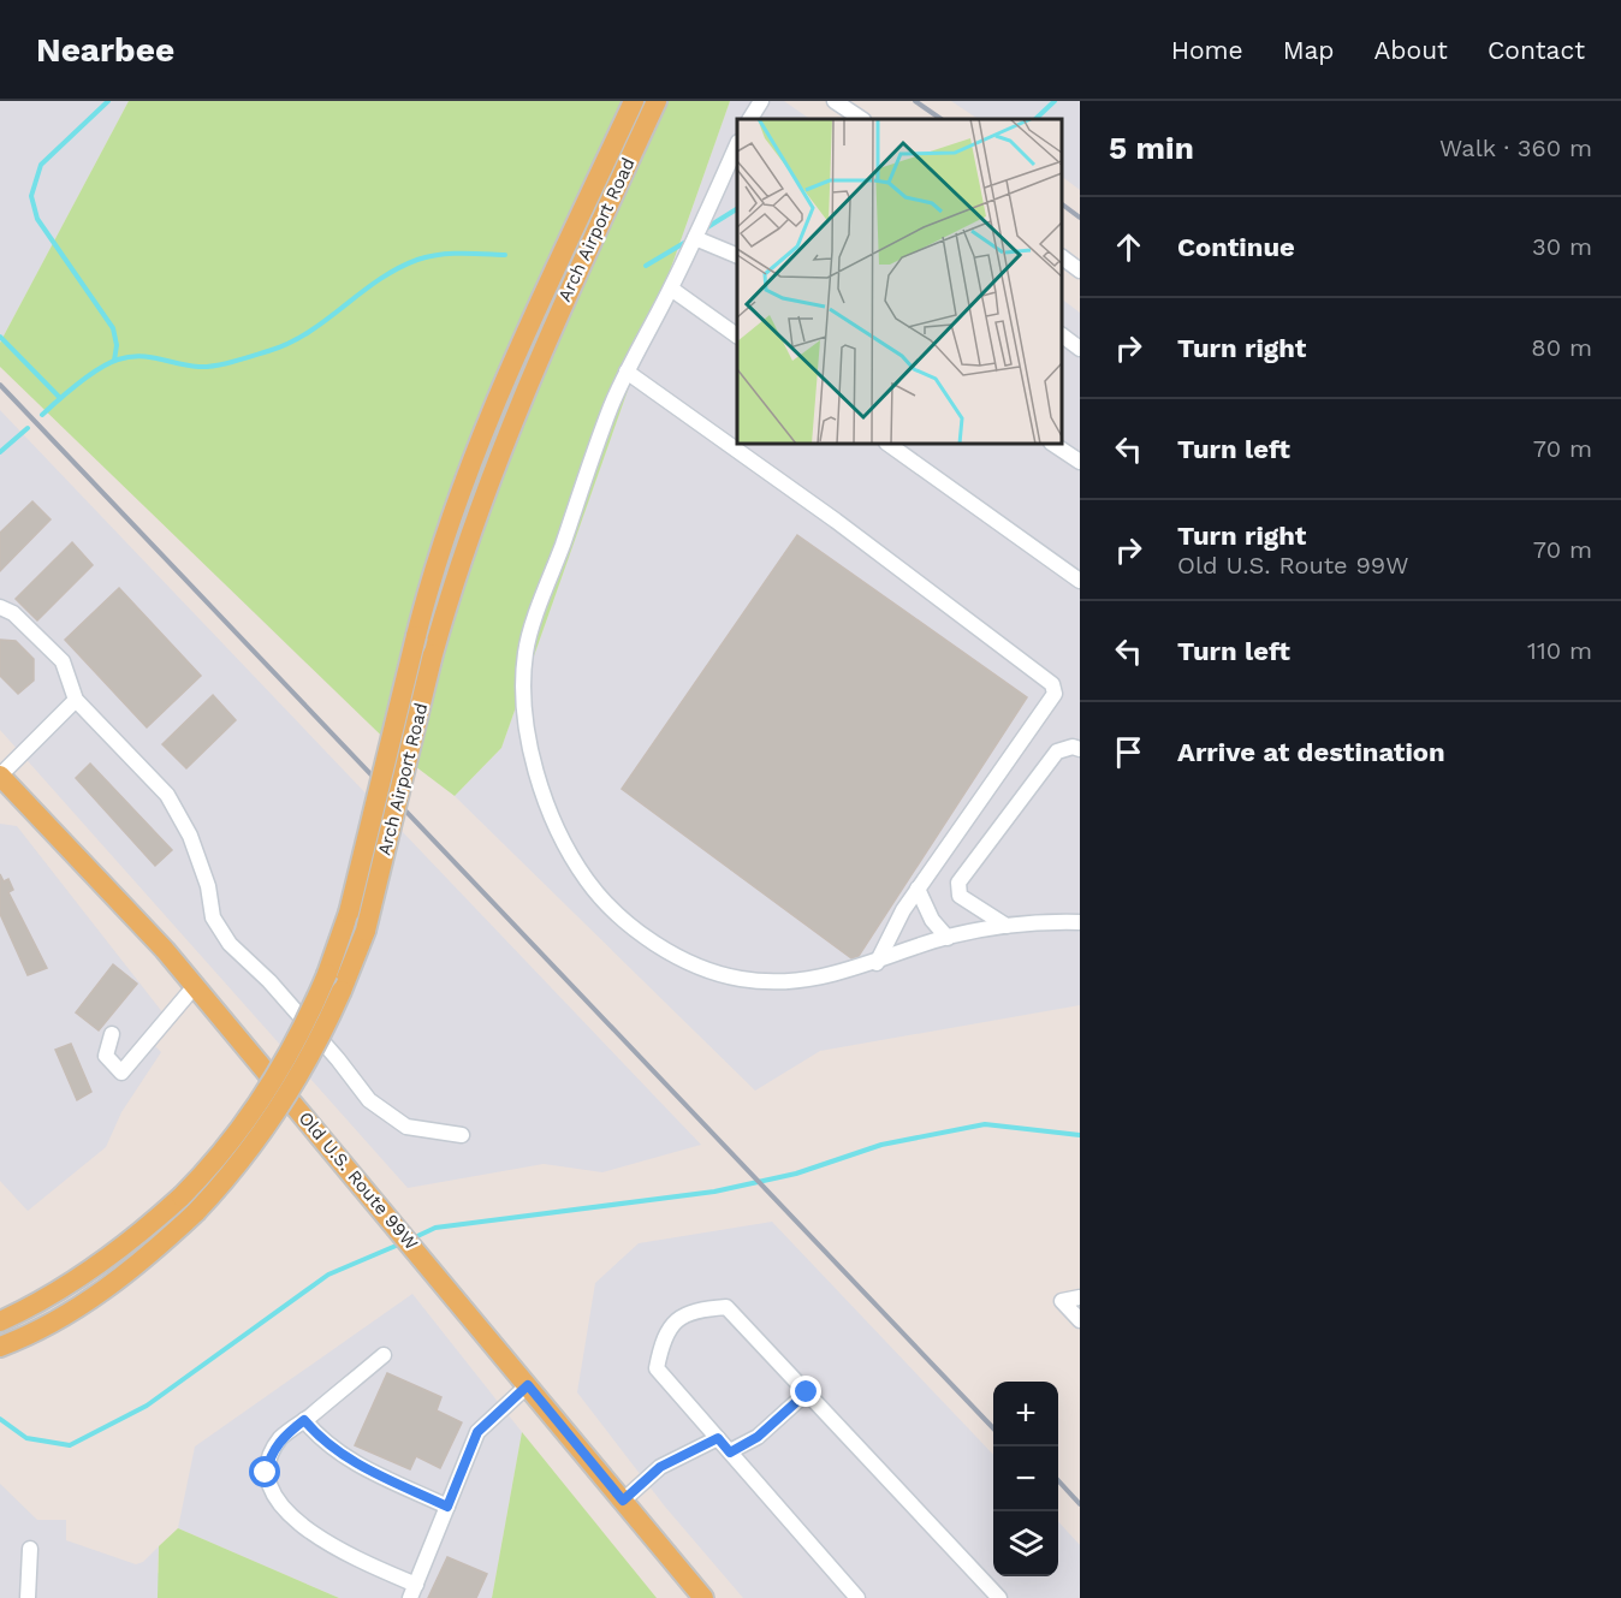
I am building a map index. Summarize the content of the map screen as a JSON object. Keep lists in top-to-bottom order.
{
  "streets": {
    "main road": ["Arch Airport Road", "Old U.S. Route 99W"]
  },
  "page": {
    "header": "Nearbee",
    "nav": [
      "Home",
      "Map",
      "About",
      "Contact"
    ],
    "heading": ["5 min", "Walk · 360 m"],
    "list": [
      ["Continue", "30 m"],
      ["Turn right", "80 m"],
      ["Turn left", "70 m"],
      ["Turn right", "Old U.S. Route 99W", "70 m"],
      ["Turn left", "110 m"],
      "Arrive at destination"
    ],
    "map_buttons": ["+", "−"]
  }
}
